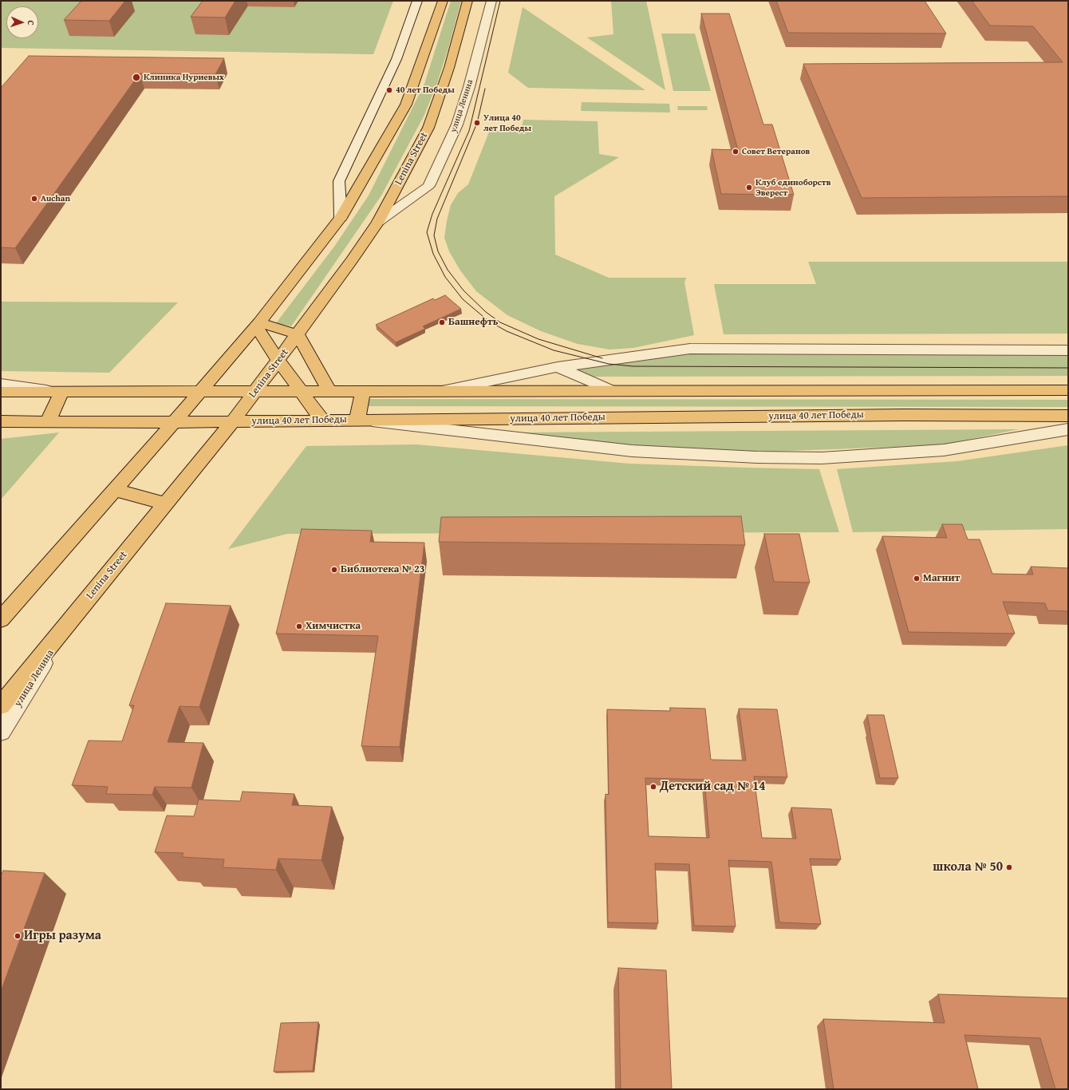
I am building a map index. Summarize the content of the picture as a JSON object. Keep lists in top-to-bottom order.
{
  "streets": {
    "main road": ["Lenina Street", "улица 40 лет Победы"],
    "street": ["улица Ленина"]
  },
  "crossings": [
    ["улица Ленина", "Lenina Street"],
    ["Lenina Street", "улица 40 лет Победы"]
  ],
  "places": [
    "Клиника Нуриевых",
    "40 лет Победы",
    "Улица 40 лет Победы",
    "Совет Ветеранов",
    "Клуб единоборств Эверест",
    "Auchan",
    "Башнефть",
    "Библиотека № 23",
    "Магнит",
    "Химчистка",
    "Детский сад № 14",
    "школа № 50",
    "Игры разума"
  ],
  "north": "right"
}
